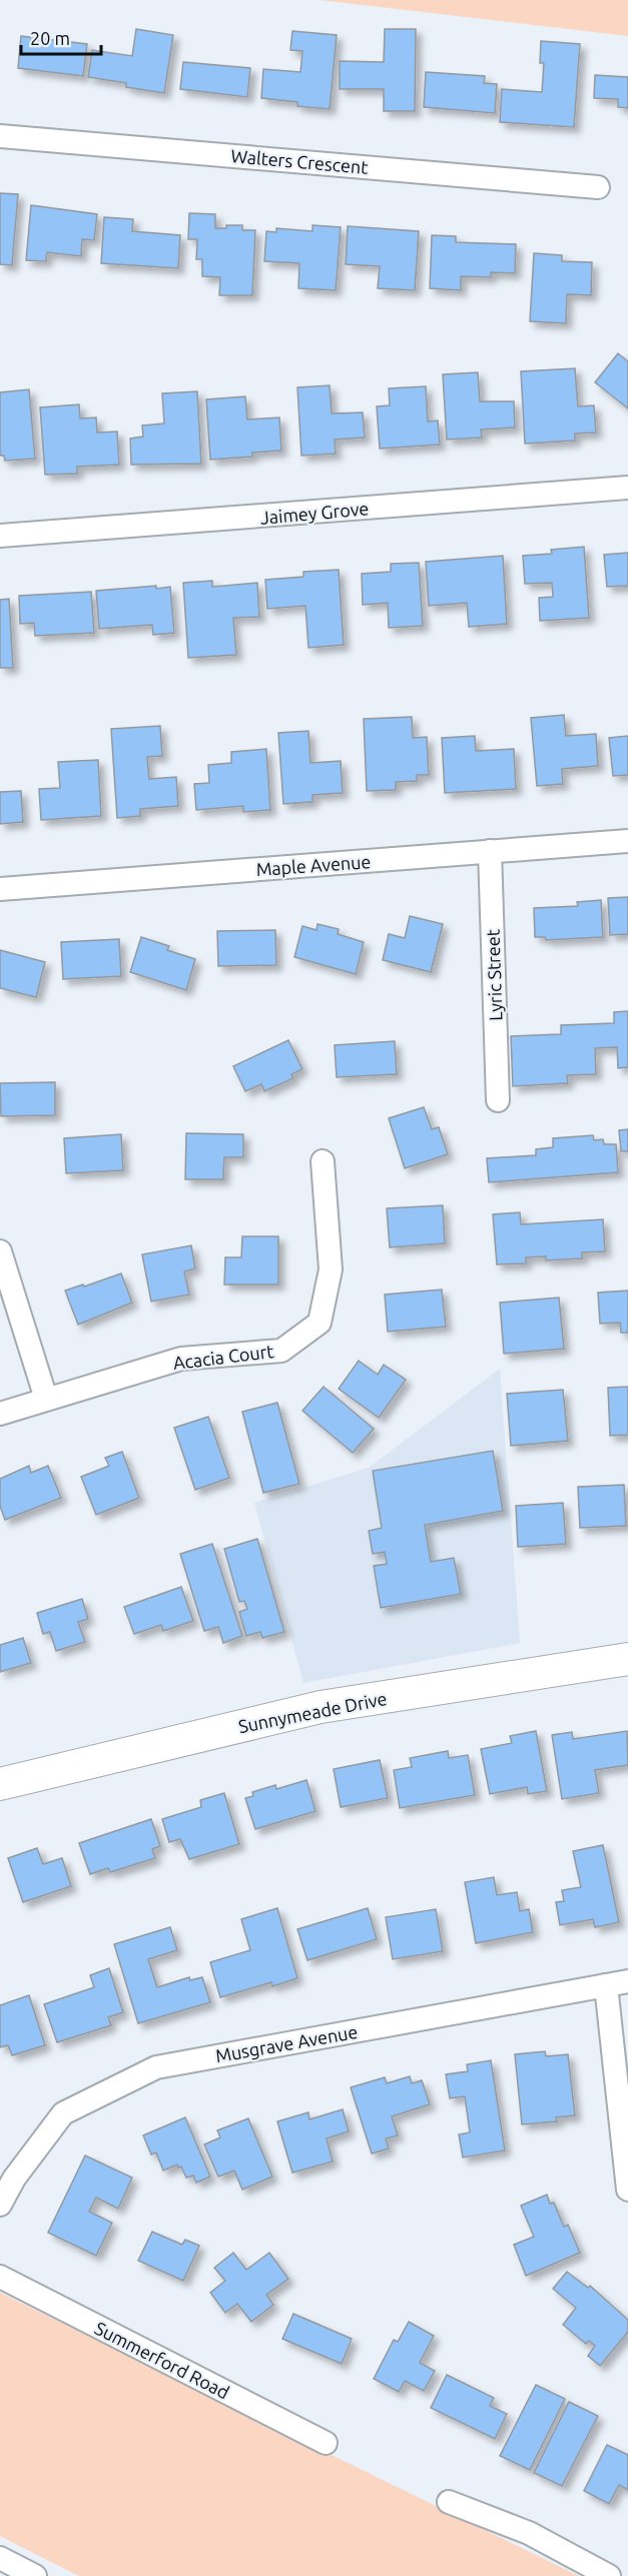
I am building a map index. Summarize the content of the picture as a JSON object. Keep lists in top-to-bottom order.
{
  "streets": {
    "street": [
      "Walters Crescent",
      "Jaimey Grove",
      "Maple Avenue",
      "Lyric Street",
      "Acacia Court",
      "Sunnymeade Drive",
      "Musgrave Avenue",
      "Summerford Road"
    ]
  },
  "crossings": [
    ["Maple Avenue", "Lyric Street"]
  ],
  "scale_bar": "20 m"
}
